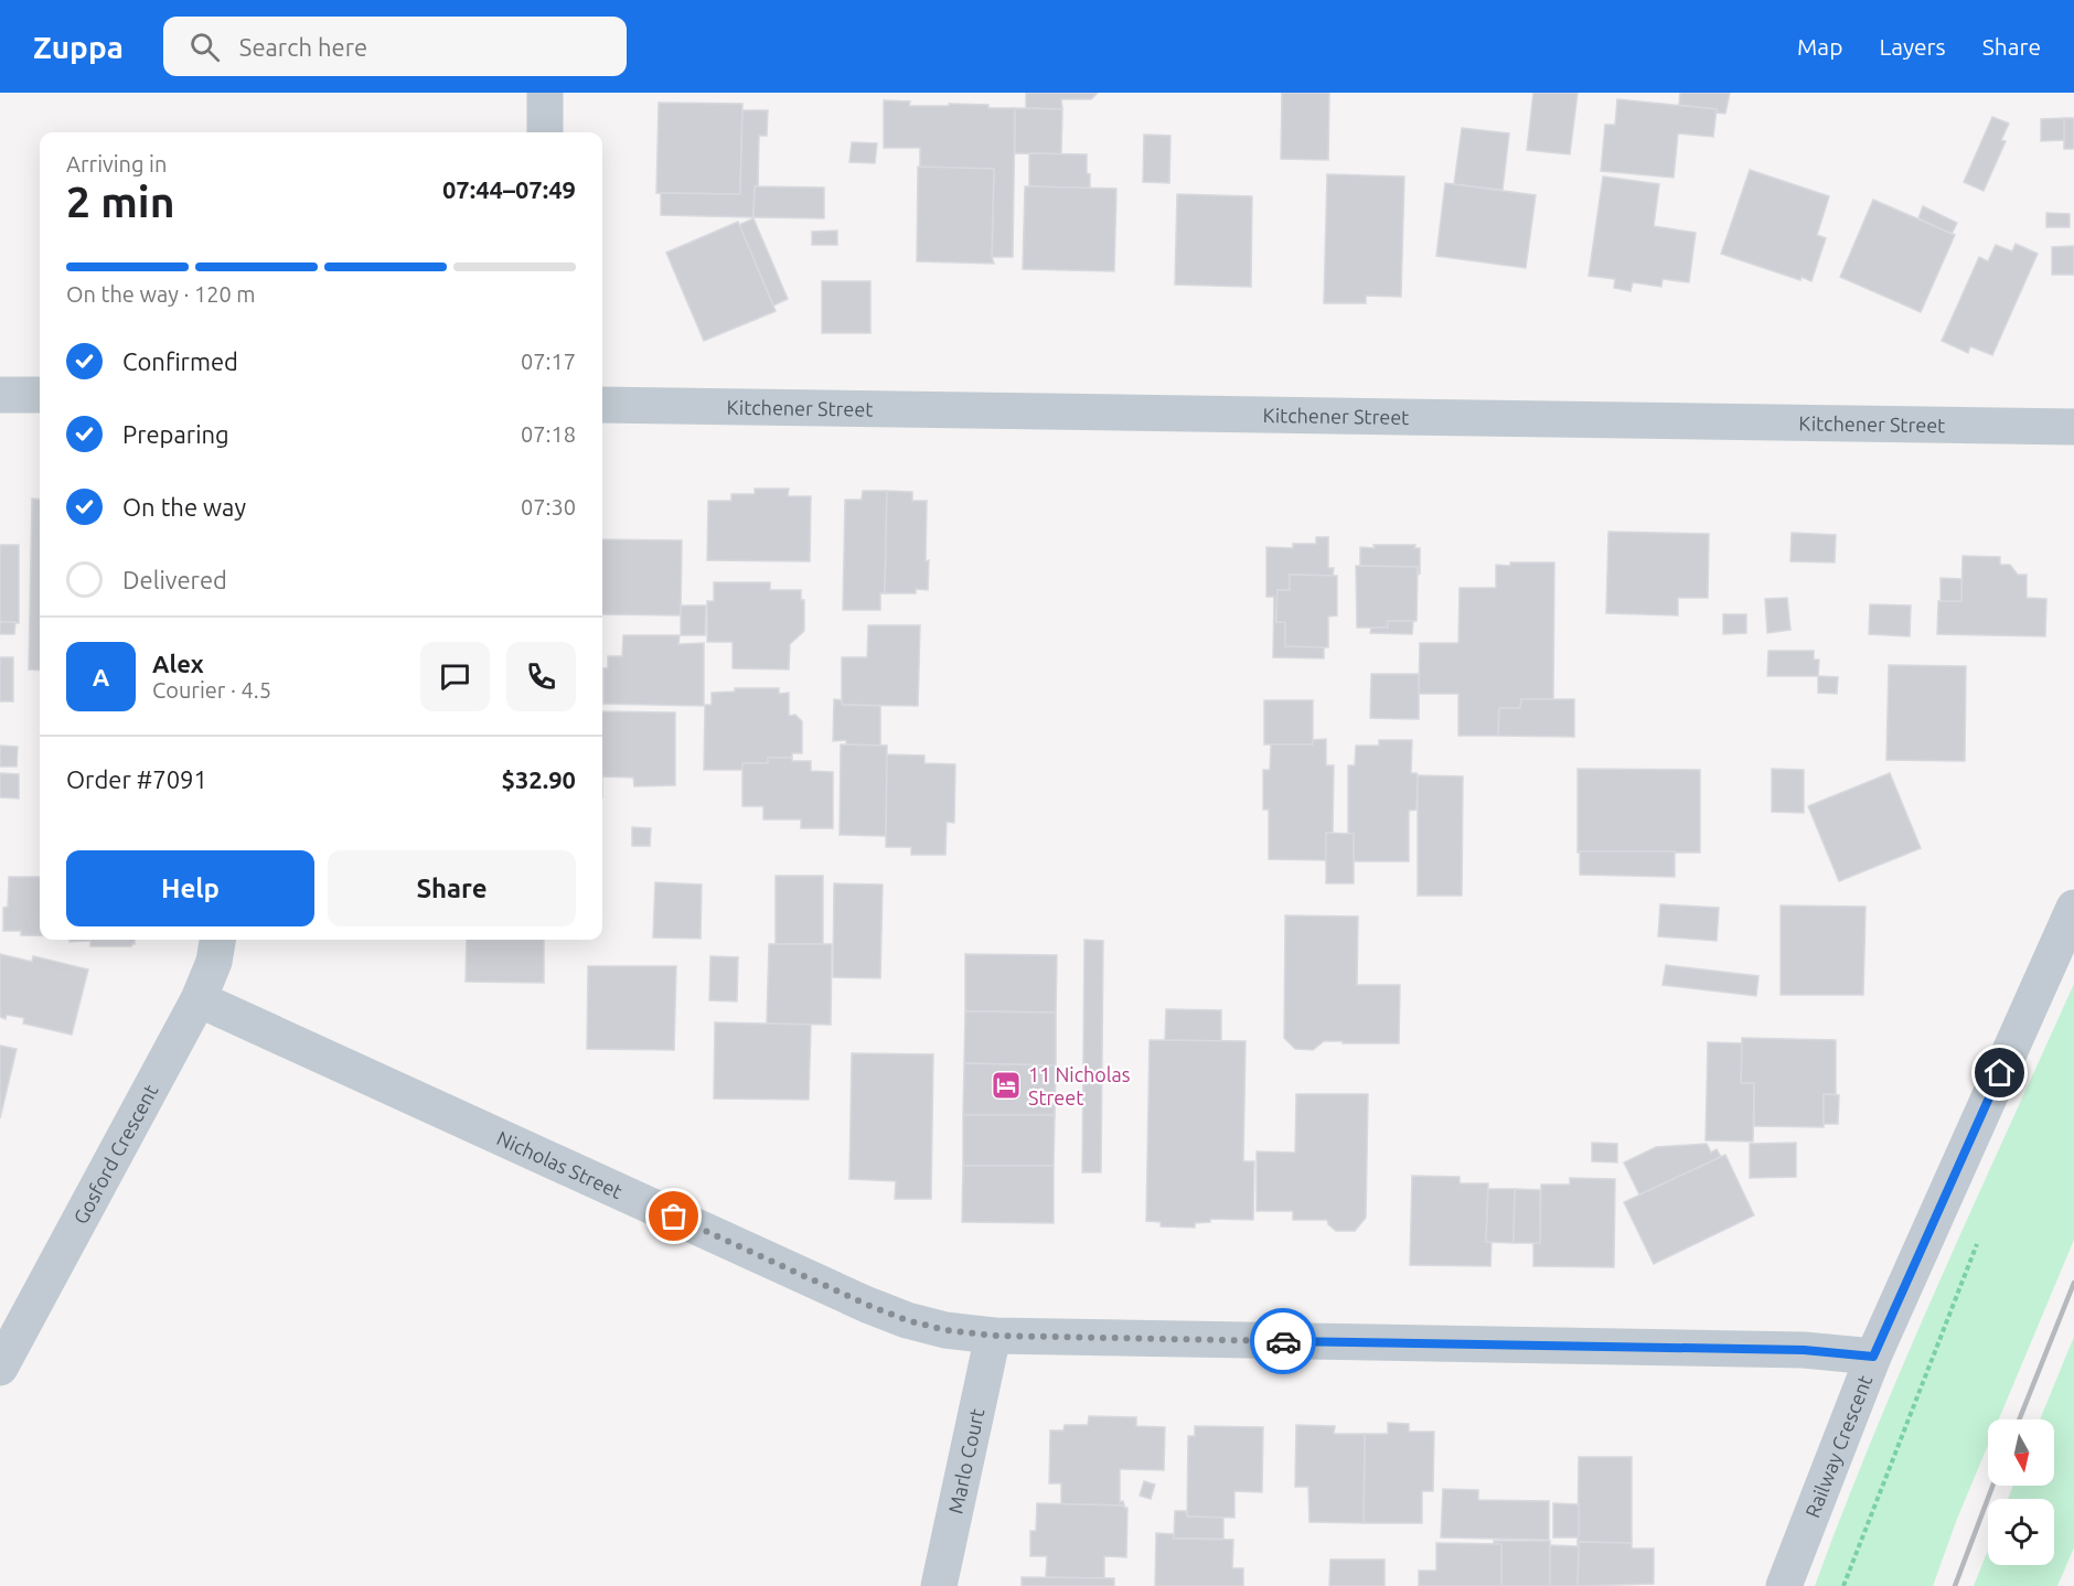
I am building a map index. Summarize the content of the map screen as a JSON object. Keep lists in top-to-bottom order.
{
  "streets": {
    "street": [
      "Kitchener Street",
      "Gosford Crescent",
      "Nicholas Street",
      "Railway Crescent",
      "Marlo Court"
    ]
  },
  "crossings": [
    ["Gosford Crescent", "Nicholas Street"],
    ["Nicholas Street", "Railway Crescent"],
    ["Nicholas Street", "Marlo Court"]
  ],
  "places": {
    "hotel": ["11 Nicholas Street"]
  },
  "north": "bottom",
  "page": {
    "header": "Zuppa",
    "search": "Search here",
    "nav": ["Map", "Layers", "Share"],
    "heading": ["2 min", "Arriving in", "07:44–07:49"],
    "panel": [
      "Alex",
      "Courier · 4.5",
      "Order #7091",
      "$32.90"
    ],
    "bar": "On the way · 120 m",
    "list": [
      ["Confirmed", "07:17"],
      ["Preparing", "07:18"],
      ["On the way", "07:30"],
      "Delivered"
    ],
    "round": "A",
    "buttons": ["Help", "Share"]
  }
}
